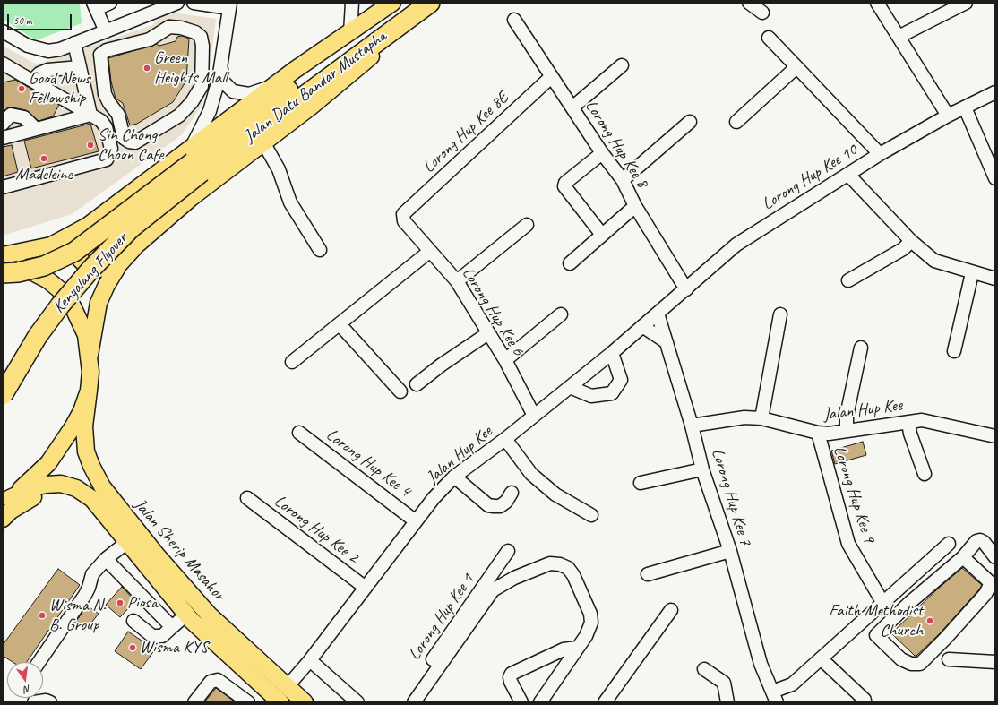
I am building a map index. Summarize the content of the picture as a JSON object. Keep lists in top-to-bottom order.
{
  "streets": {
    "highway": ["Jalan Datu Bandar Mustapha", "Kenyalang Flyover"],
    "main road": ["Jalan Sherip Masahor"],
    "street": [
      "Lorong Hup Kee 8E",
      "Lorong Hup Kee 8",
      "Lorong Hup Kee 10",
      "Lorong Hup Kee 6",
      "Jalan Hup Kee",
      "Lorong Hup Kee 4",
      "Lorong Hup Kee 9",
      "Lorong Hup Kee 7",
      "Lorong Hup Kee 2",
      "Lorong Hup Kee 1"
    ]
  },
  "crossings": [
    ["Jalan Datu Bandar Mustapha", "Kenyalang Flyover"],
    ["Lorong Hup Kee 8E", "Lorong Hup Kee 8"],
    ["Lorong Hup Kee 8E", "Lorong Hup Kee 6"],
    ["Lorong Hup Kee 8", "Lorong Hup Kee 10"],
    ["Lorong Hup Kee 10", "Jalan Hup Kee"],
    ["Lorong Hup Kee 10", "Lorong Hup Kee 7"],
    ["Lorong Hup Kee 6", "Jalan Hup Kee"],
    ["Jalan Hup Kee", "Lorong Hup Kee 4"],
    ["Jalan Hup Kee", "Lorong Hup Kee 9"],
    ["Jalan Hup Kee", "Lorong Hup Kee 7"],
    ["Jalan Hup Kee", "Lorong Hup Kee 2"],
    ["Jalan Hup Kee", "Jalan Sherip Masahor"]
  ],
  "places": [
    "Green Heights Mall",
    "Good News Fellowship",
    "Sin Chong Choon Cafe",
    "Madeleine",
    "Piosa",
    "Wisma N. B. Group",
    "Faith Methodist Church",
    "Wisma KYS"
  ],
  "scale_bar": "50 m",
  "north": "bottom"
}
